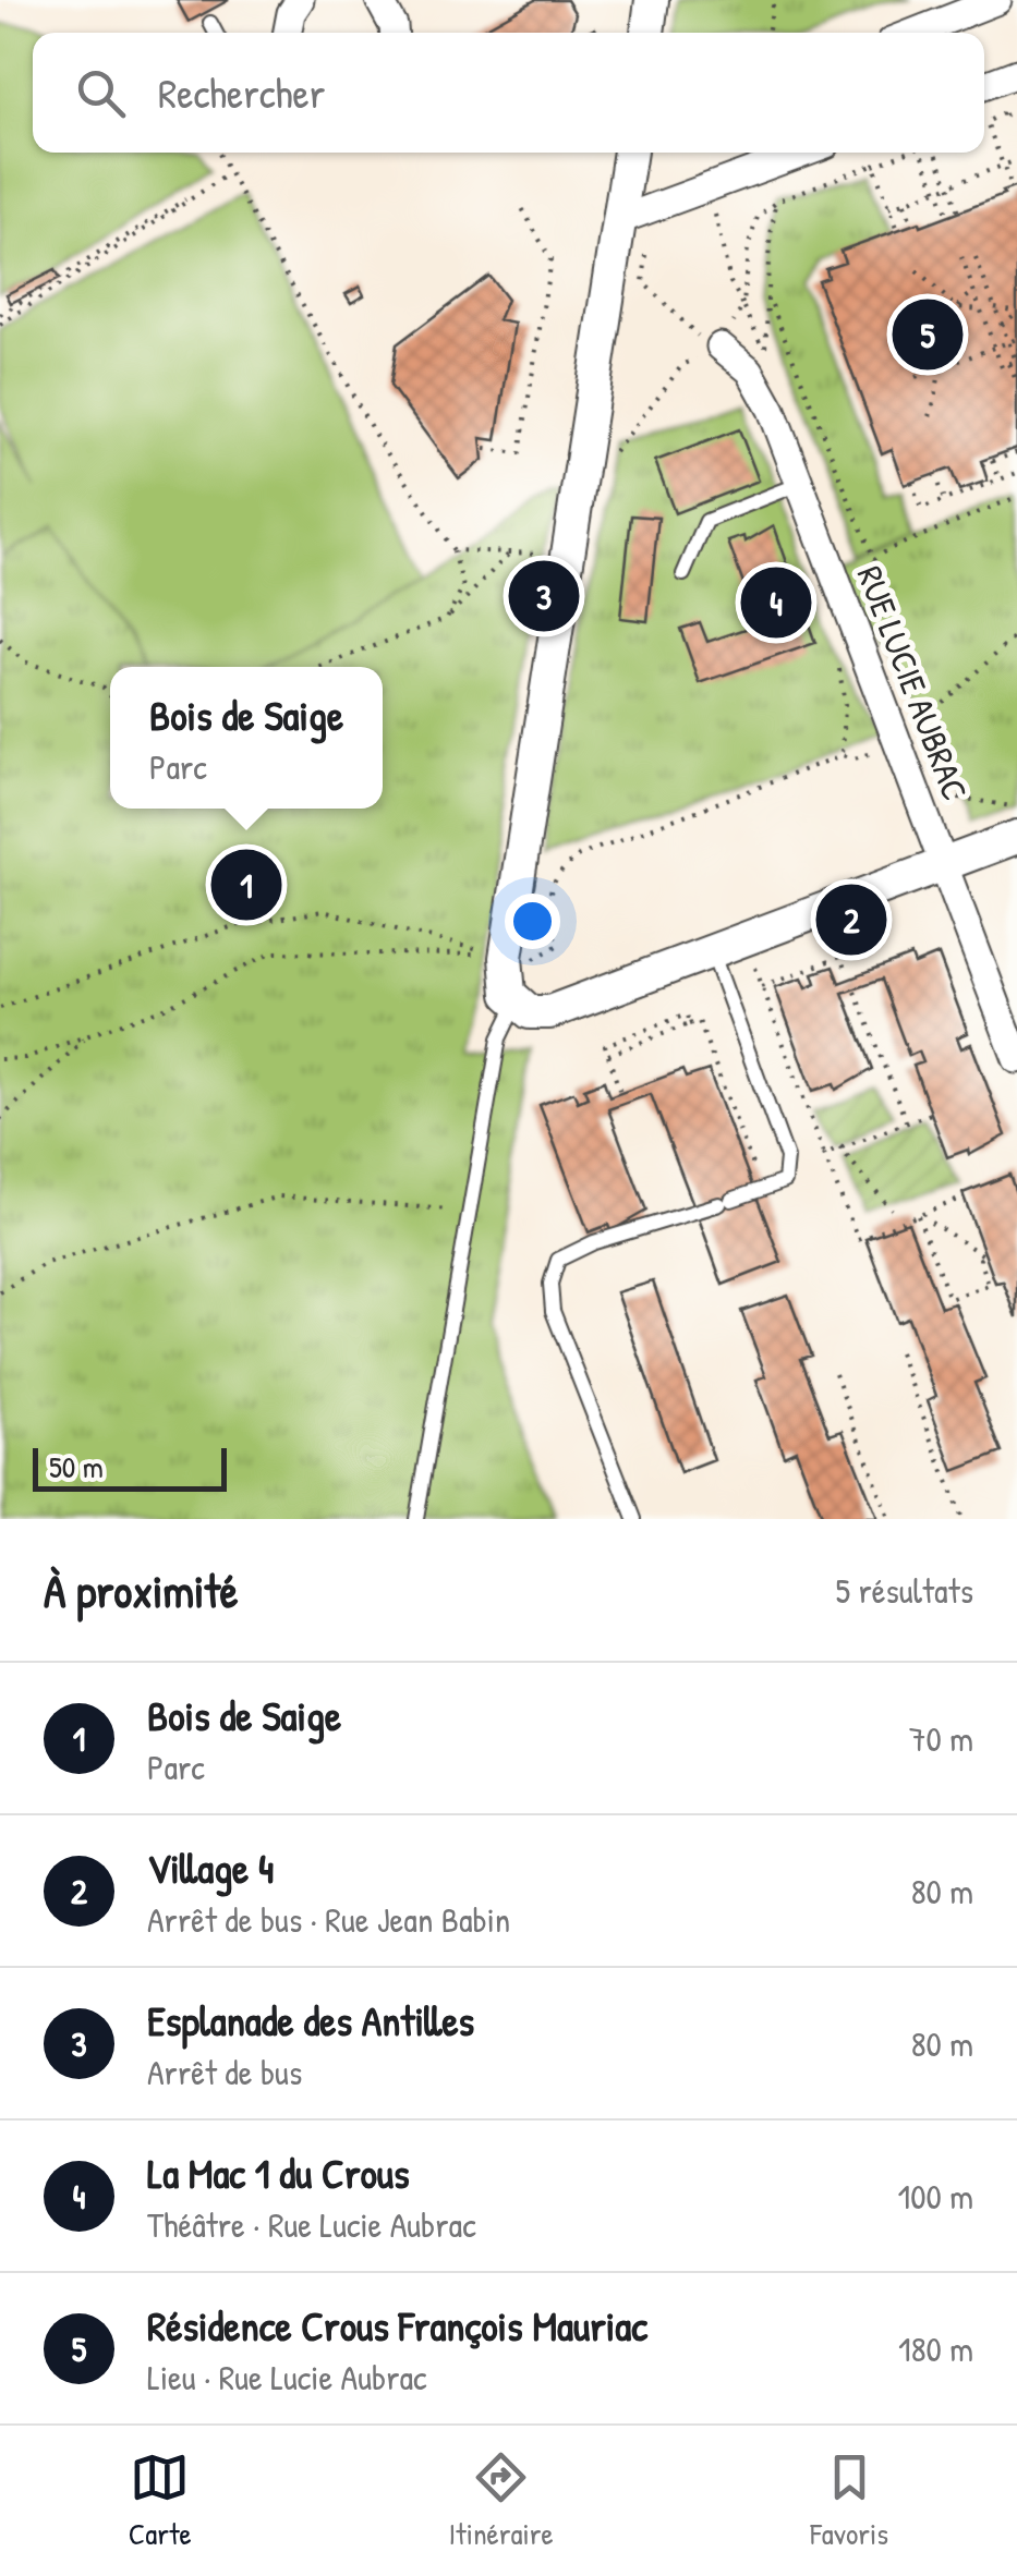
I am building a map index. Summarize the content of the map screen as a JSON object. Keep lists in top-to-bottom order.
{
  "streets": {
    "street": ["RUE LUCIE AUBRAC"]
  },
  "scale_bar": "50 m",
  "page": {
    "search": "Rechercher",
    "pins": [
      "5",
      "3",
      "4",
      "1",
      "2"
    ],
    "popup": ["Bois de Saige", "Parc"],
    "scale": "50 m",
    "heading": ["À proximité", "5 résultats"],
    "list": [
      {
        "mark": "1",
        "name": "Bois de Saige",
        "note": "Parc",
        "value": "70 m"
      },
      {
        "mark": "2",
        "name": "Village 4",
        "note": "Arrêt de bus · Rue Jean Babin",
        "value": "80 m"
      },
      {
        "mark": "3",
        "name": "Esplanade des Antilles",
        "note": "Arrêt de bus",
        "value": "80 m"
      },
      {
        "mark": "4",
        "name": "La Mac 1 du Crous",
        "note": "Théâtre · Rue Lucie Aubrac",
        "value": "100 m"
      },
      {
        "mark": "5",
        "name": "Résidence Crous François Mauriac",
        "note": "Lieu · Rue Lucie Aubrac",
        "value": "180 m"
      }
    ],
    "nav": ["Carte", "Itinéraire", "Favoris"]
  }
}
